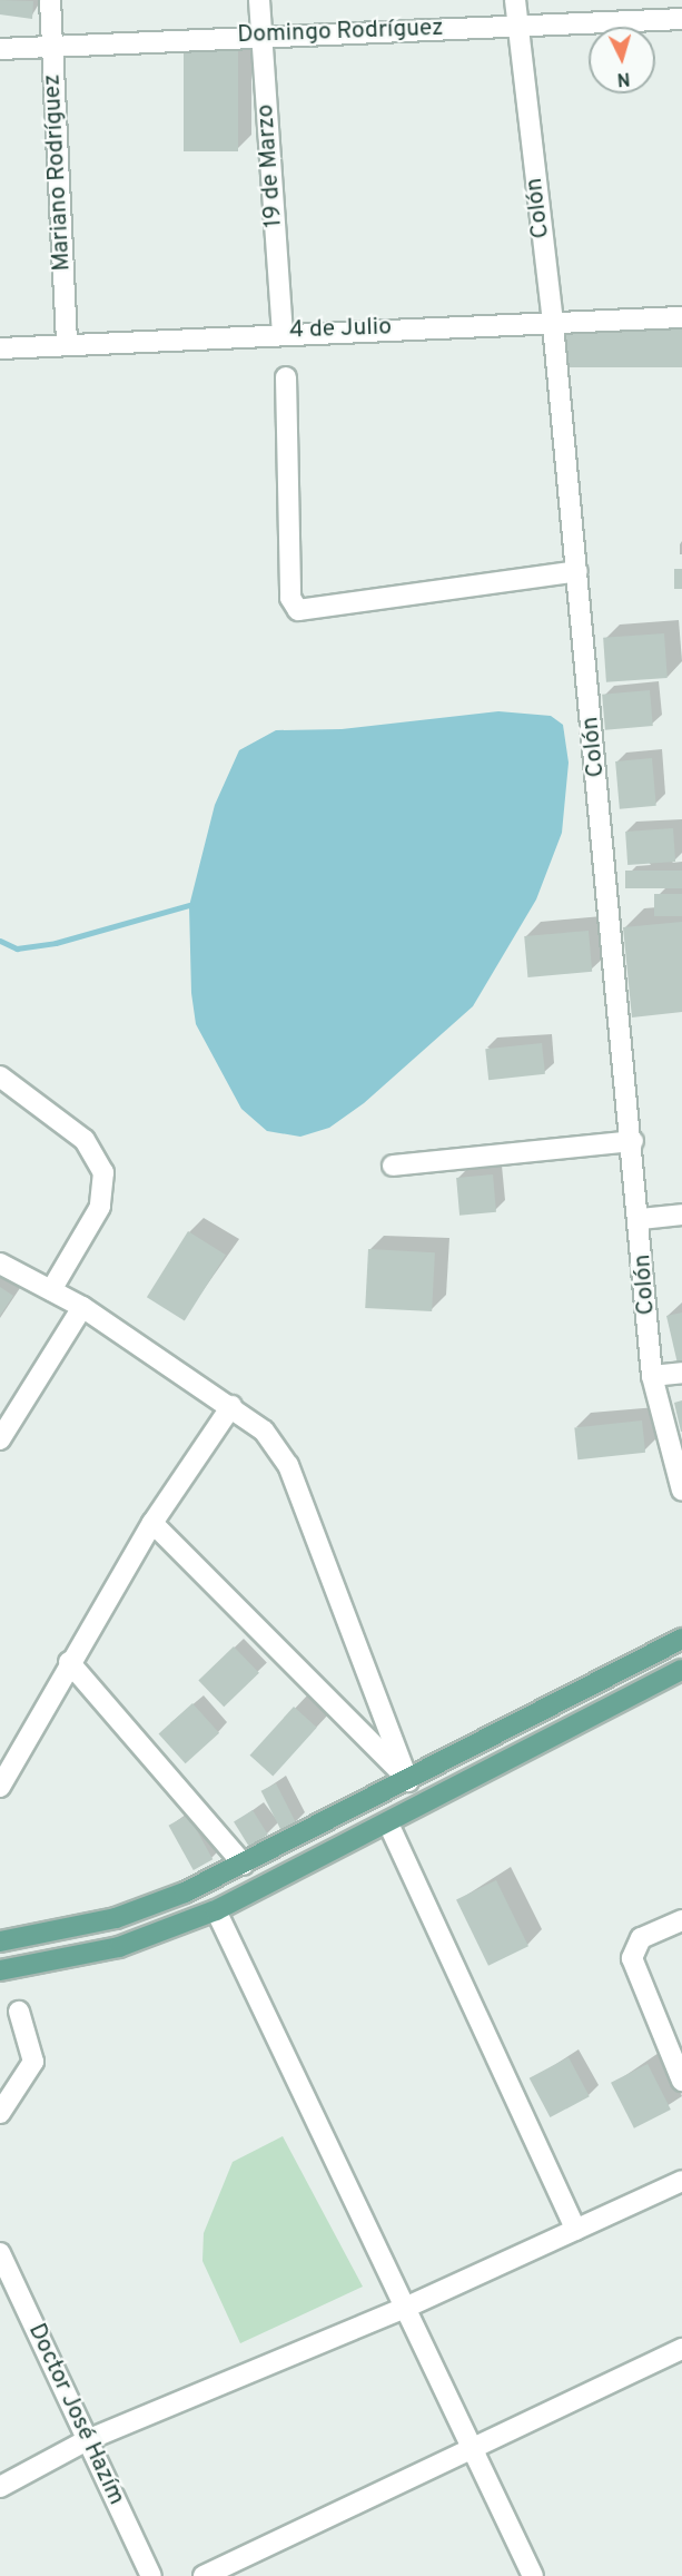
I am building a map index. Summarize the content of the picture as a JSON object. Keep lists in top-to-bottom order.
{
  "streets": {
    "street": [
      "Domingo Rodríguez",
      "19 de Marzo",
      "Mariano Rodríguez",
      "Colón",
      "4 de Julio",
      "Doctor José Hazím"
    ]
  },
  "crossings": [
    ["Domingo Rodríguez", "19 de Marzo"],
    ["Domingo Rodríguez", "Mariano Rodríguez"],
    ["Domingo Rodríguez", "Colón"],
    ["19 de Marzo", "4 de Julio"],
    ["Mariano Rodríguez", "4 de Julio"],
    ["Colón", "4 de Julio"]
  ],
  "north": "bottom"
}
